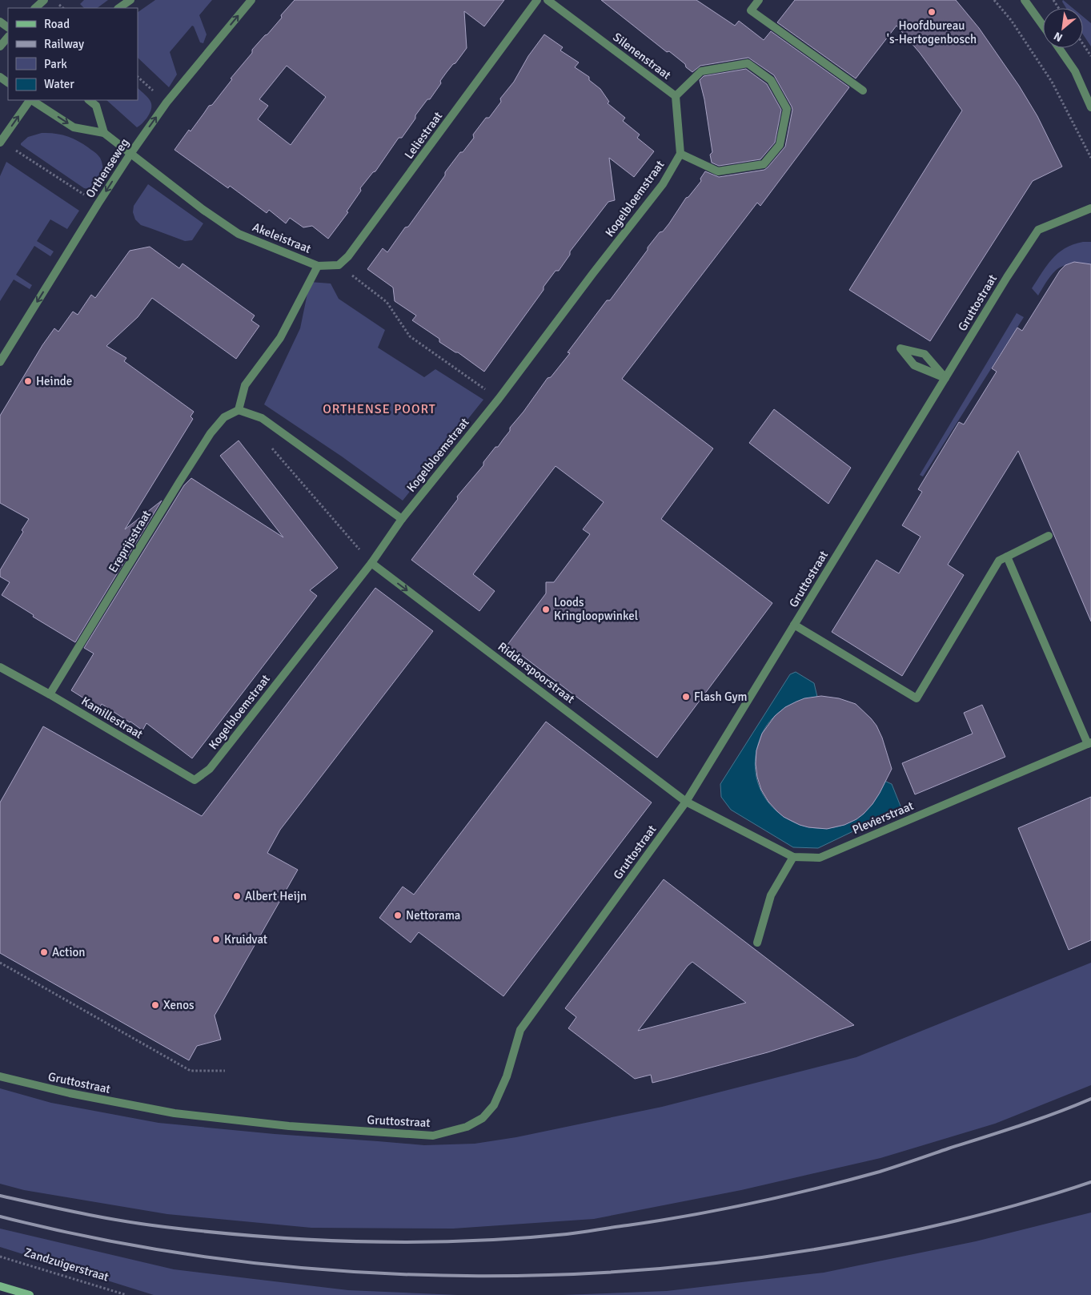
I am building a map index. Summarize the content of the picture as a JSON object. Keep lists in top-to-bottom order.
{
  "streets": {
    "street": [
      "Silenenstraat",
      "Leliestraat",
      "Orthenseweg",
      "Kogelbloemstraat",
      "Akeleistraat",
      "Gruttostraat",
      "Ereprijsstraat",
      "Ridderspoorstraat",
      "Kamillestraat",
      "Plevierstraat"
    ],
    "path": ["Zandzuigerstraat"]
  },
  "crossings": [
    ["Silenenstraat", "Kogelbloemstraat"],
    ["Orthenseweg", "Akeleistraat"],
    ["Kogelbloemstraat", "Ridderspoorstraat"],
    ["Kogelbloemstraat", "Kamillestraat"],
    ["Akeleistraat", "Ereprijsstraat"],
    ["Gruttostraat", "Ridderspoorstraat"],
    ["Gruttostraat", "Plevierstraat"],
    ["Ereprijsstraat", "Kamillestraat"],
    ["Ridderspoorstraat", "Plevierstraat"]
  ],
  "one_way": ["Ridderspoorstraat"],
  "districts": ["ORTHENSE POORT"],
  "places": [
    "Hoofdbureau 's-Hertogenbosch",
    "Heinde",
    "Loods Kringloopwinkel",
    "Flash Gym",
    "Albert Heijn",
    "Nettorama",
    "Kruidvat",
    "Action",
    "Xenos"
  ],
  "legend": [
    "Road",
    "Railway",
    "Park",
    "Water"
  ],
  "north": "bottom left"
}
